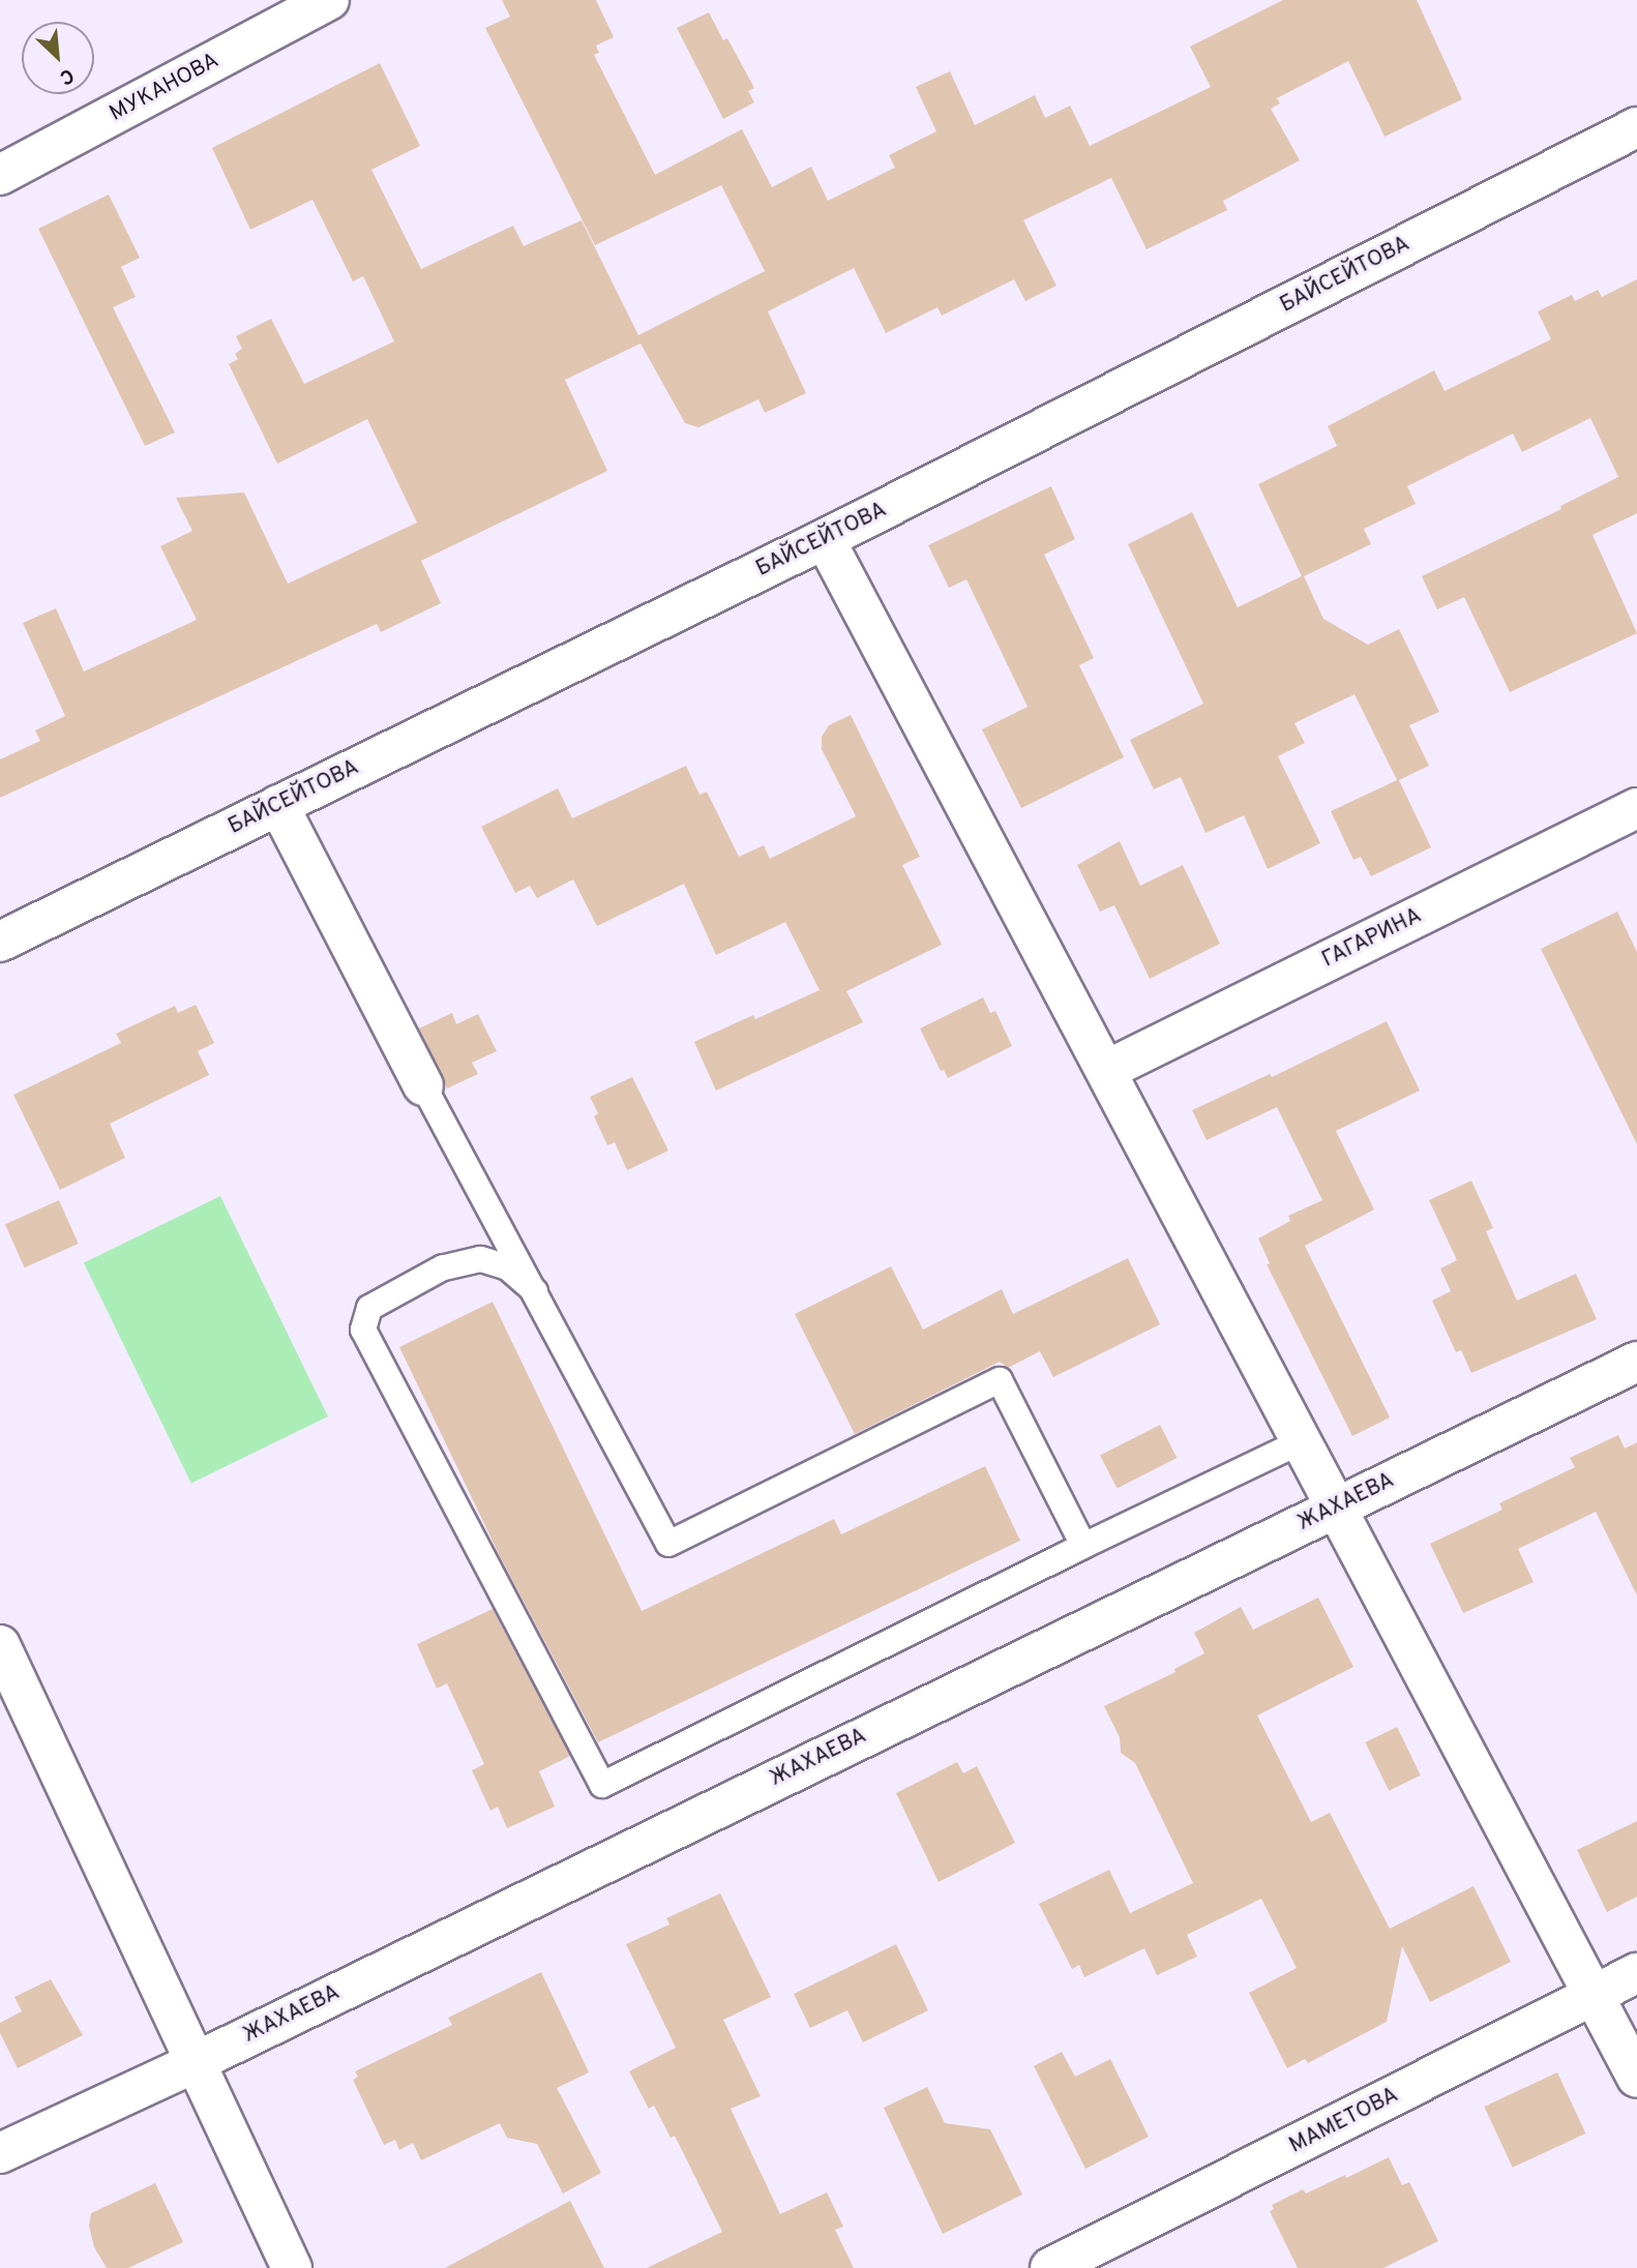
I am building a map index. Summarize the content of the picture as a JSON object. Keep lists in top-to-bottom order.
{
  "streets": {
    "street": [
      "МУКАНОВА",
      "БАЙСЕЙТОВА",
      "ГАГАРИНА",
      "ЖАХАЕВА",
      "МАМЕТОВА"
    ]
  },
  "north": "bottom right"
}
